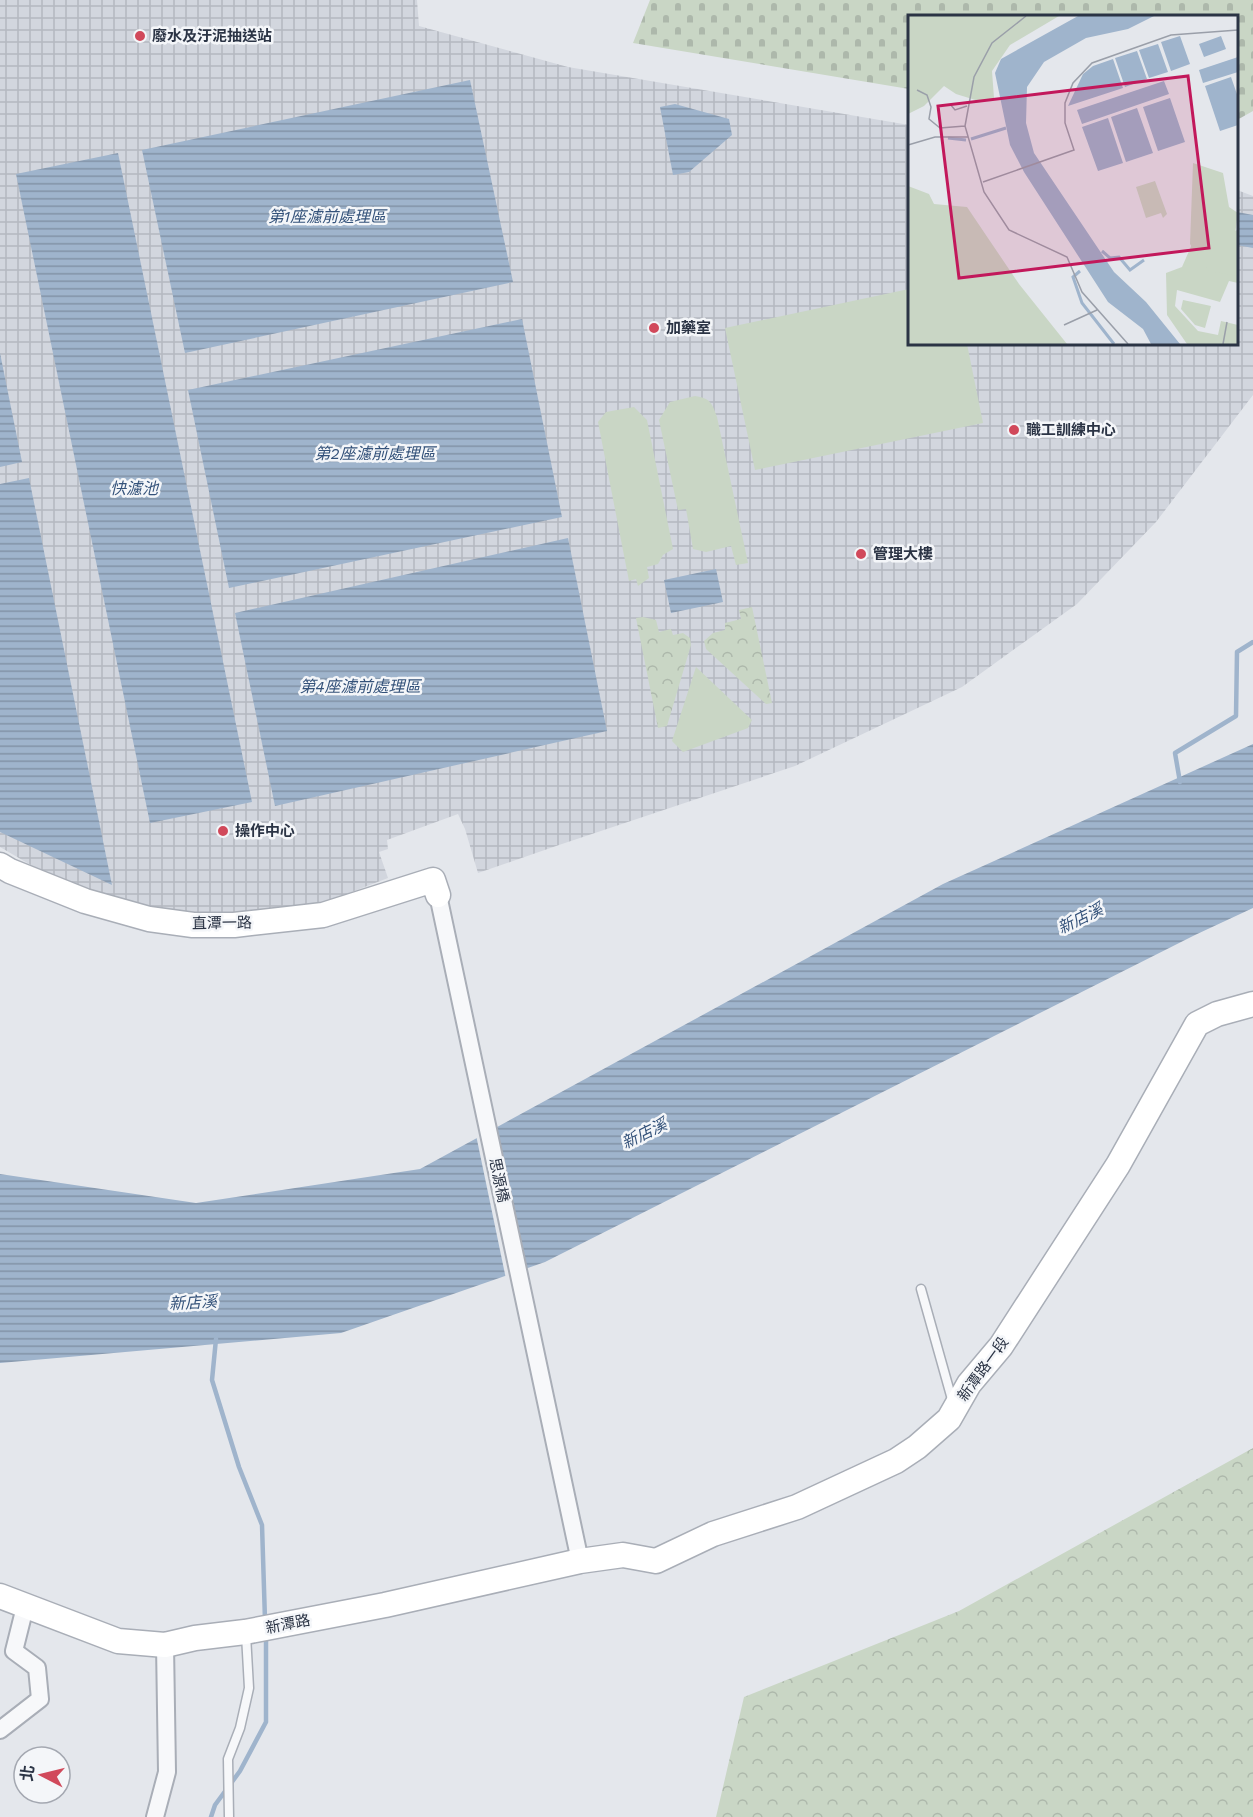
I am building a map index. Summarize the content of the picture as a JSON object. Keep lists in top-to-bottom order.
{
  "streets": {
    "street": [
      "直潭一路",
      "思源橋",
      "新潭路一段",
      "新潭路"
    ]
  },
  "crossings": [
    ["直潭一路", "思源橋"],
    ["思源橋", "新潭路一段"],
    ["思源橋", "新潭路"],
    ["新潭路一段", "新潭路"]
  ],
  "water": [
    "第1座濾前處理區",
    "第2座濾前處理區",
    "快濾池",
    "第4座濾前處理區",
    "新店溪"
  ],
  "places": [
    "廢水及汙泥抽送站",
    "加藥室",
    "職工訓練中心",
    "管理大樓",
    "操作中心"
  ],
  "north": "left"
}
